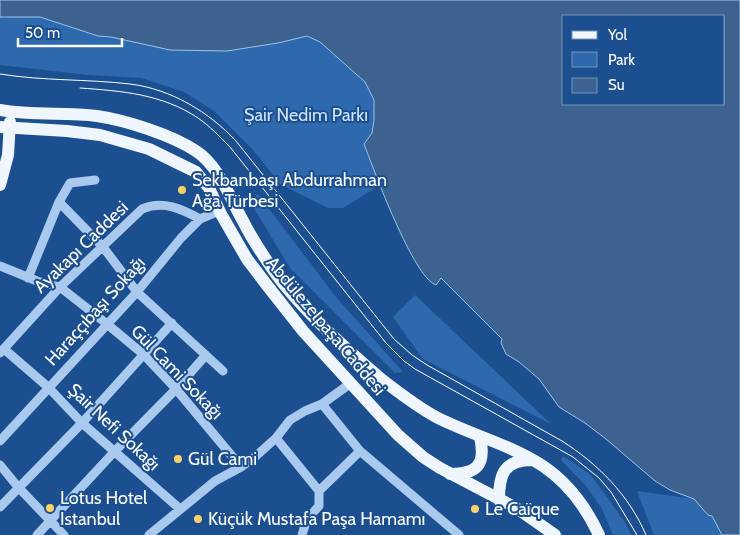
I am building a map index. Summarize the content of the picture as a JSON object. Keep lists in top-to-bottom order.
{
  "streets": {
    "main road": ["Abdülezelpaşa Caddesi"],
    "street": [
      "Ayakapı Caddesi",
      "Haraççıbaşı Sokağı",
      "Gül Cami Sokağı",
      "Şair Nefi Sokağı"
    ]
  },
  "crossings": [
    ["Ayakapı Caddesi", "Haraççıbaşı Sokağı"],
    ["Ayakapı Caddesi", "Gül Cami Sokağı"],
    ["Ayakapı Caddesi", "Şair Nefi Sokağı"],
    ["Haraççıbaşı Sokağı", "Abdülezelpaşa Caddesi"],
    ["Haraççıbaşı Sokağı", "Gül Cami Sokağı"],
    ["Haraççıbaşı Sokağı", "Şair Nefi Sokağı"]
  ],
  "parks": ["Şair Nedim Parkı"],
  "places": [
    "Sekbanbaşı Abdurrahman Ağa Türbesi",
    "Gül Cami",
    "Lotus Hotel Istanbul",
    "Le Caïque",
    "Küçük Mustafa Paşa Hamamı"
  ],
  "legend": ["Yol", "Park", "Su"],
  "scale_bar": "50 m"
}
